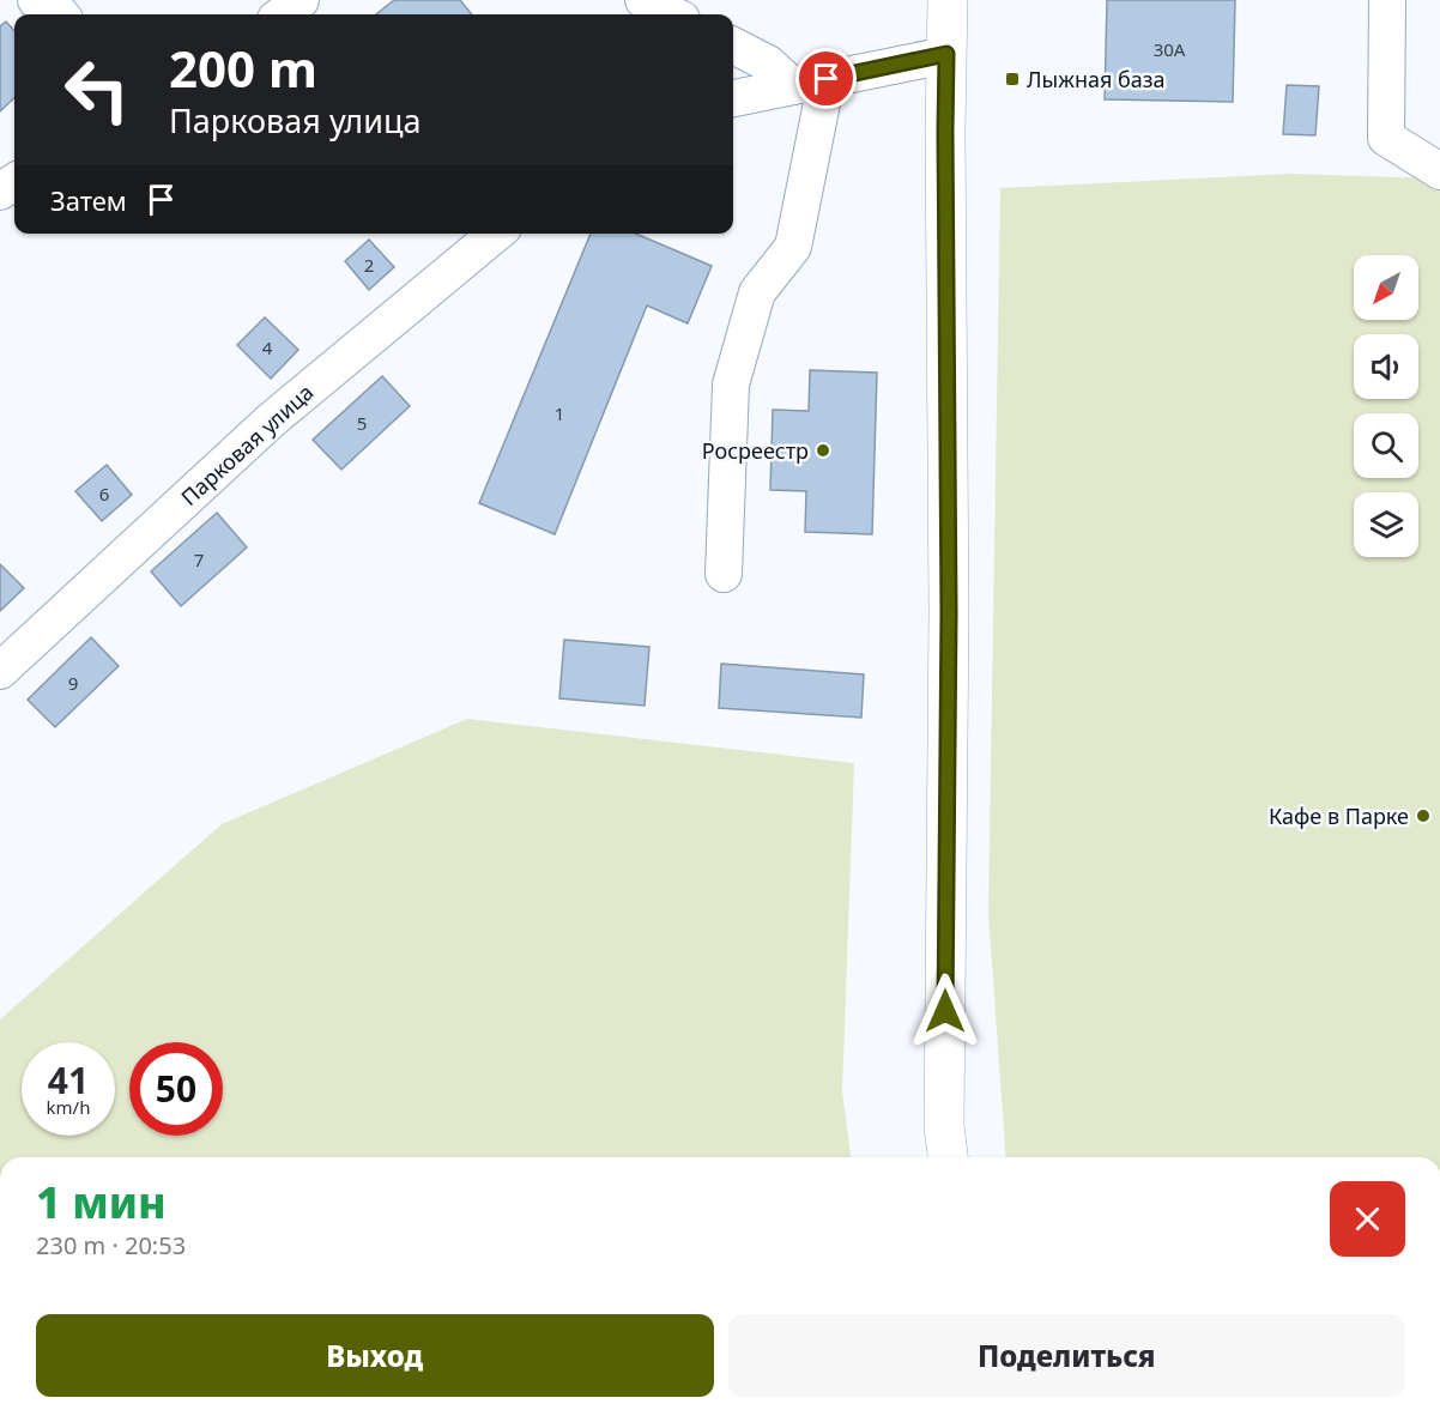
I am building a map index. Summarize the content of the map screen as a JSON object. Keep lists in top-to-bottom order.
{
  "streets": {
    "street": ["Парковая улица"]
  },
  "places": {
    "transit": ["Лыжная база"],
    "other": ["Росреестр", "Кафе в Парке"]
  },
  "house_numbers": [
    "30А",
    "2",
    "4",
    "1",
    "5",
    "6",
    "7",
    "9"
  ],
  "north": "bottom left",
  "page": {
    "turn": ["200 m", "Парковая улица"],
    "then": "Затем",
    "speed": "41 km/h",
    "limit": "50",
    "heading": ["1 мин", "230 m · 20:53"],
    "buttons": ["Выход", "Поделиться"]
  }
}
